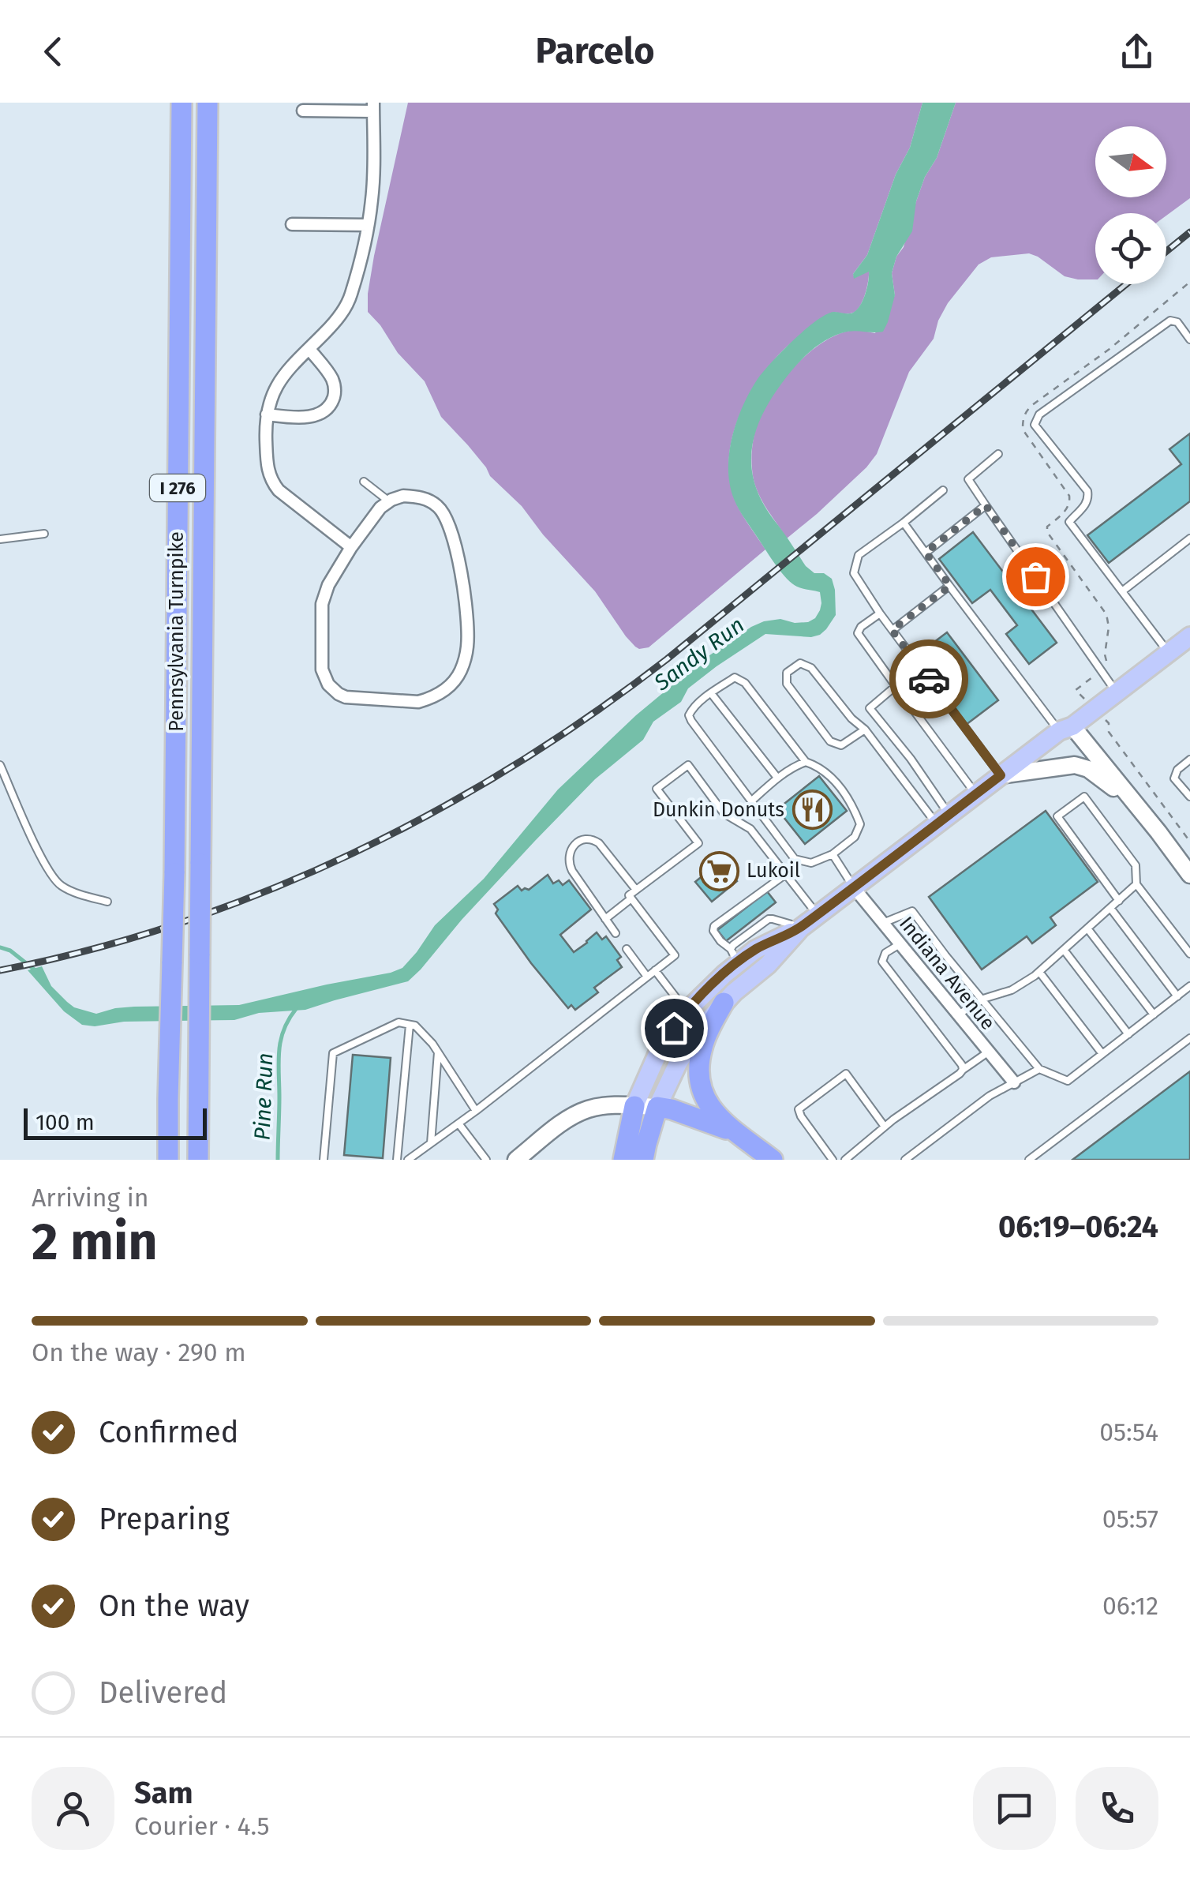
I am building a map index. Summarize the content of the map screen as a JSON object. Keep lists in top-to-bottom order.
{
  "streets": {
    "highway": ["I 276", "Pennsylvania Turnpike"],
    "street": ["Indiana Avenue"]
  },
  "water": ["Sandy Run", "Pine Run"],
  "places": {
    "restaurant": ["Dunkin Donuts"],
    "supermarket": ["Lukoil"]
  },
  "scale_bar": "100 m",
  "north": "right",
  "page": {
    "header": "Parcelo",
    "scale": "100 m",
    "heading": ["2 min", "Arriving in", "06:19–06:24"],
    "panel": ["Sam", "Courier · 4.5"],
    "bar": "On the way · 290 m",
    "list": [
      ["Confirmed", "05:54"],
      ["Preparing", "05:57"],
      ["On the way", "06:12"],
      "Delivered"
    ]
  }
}
